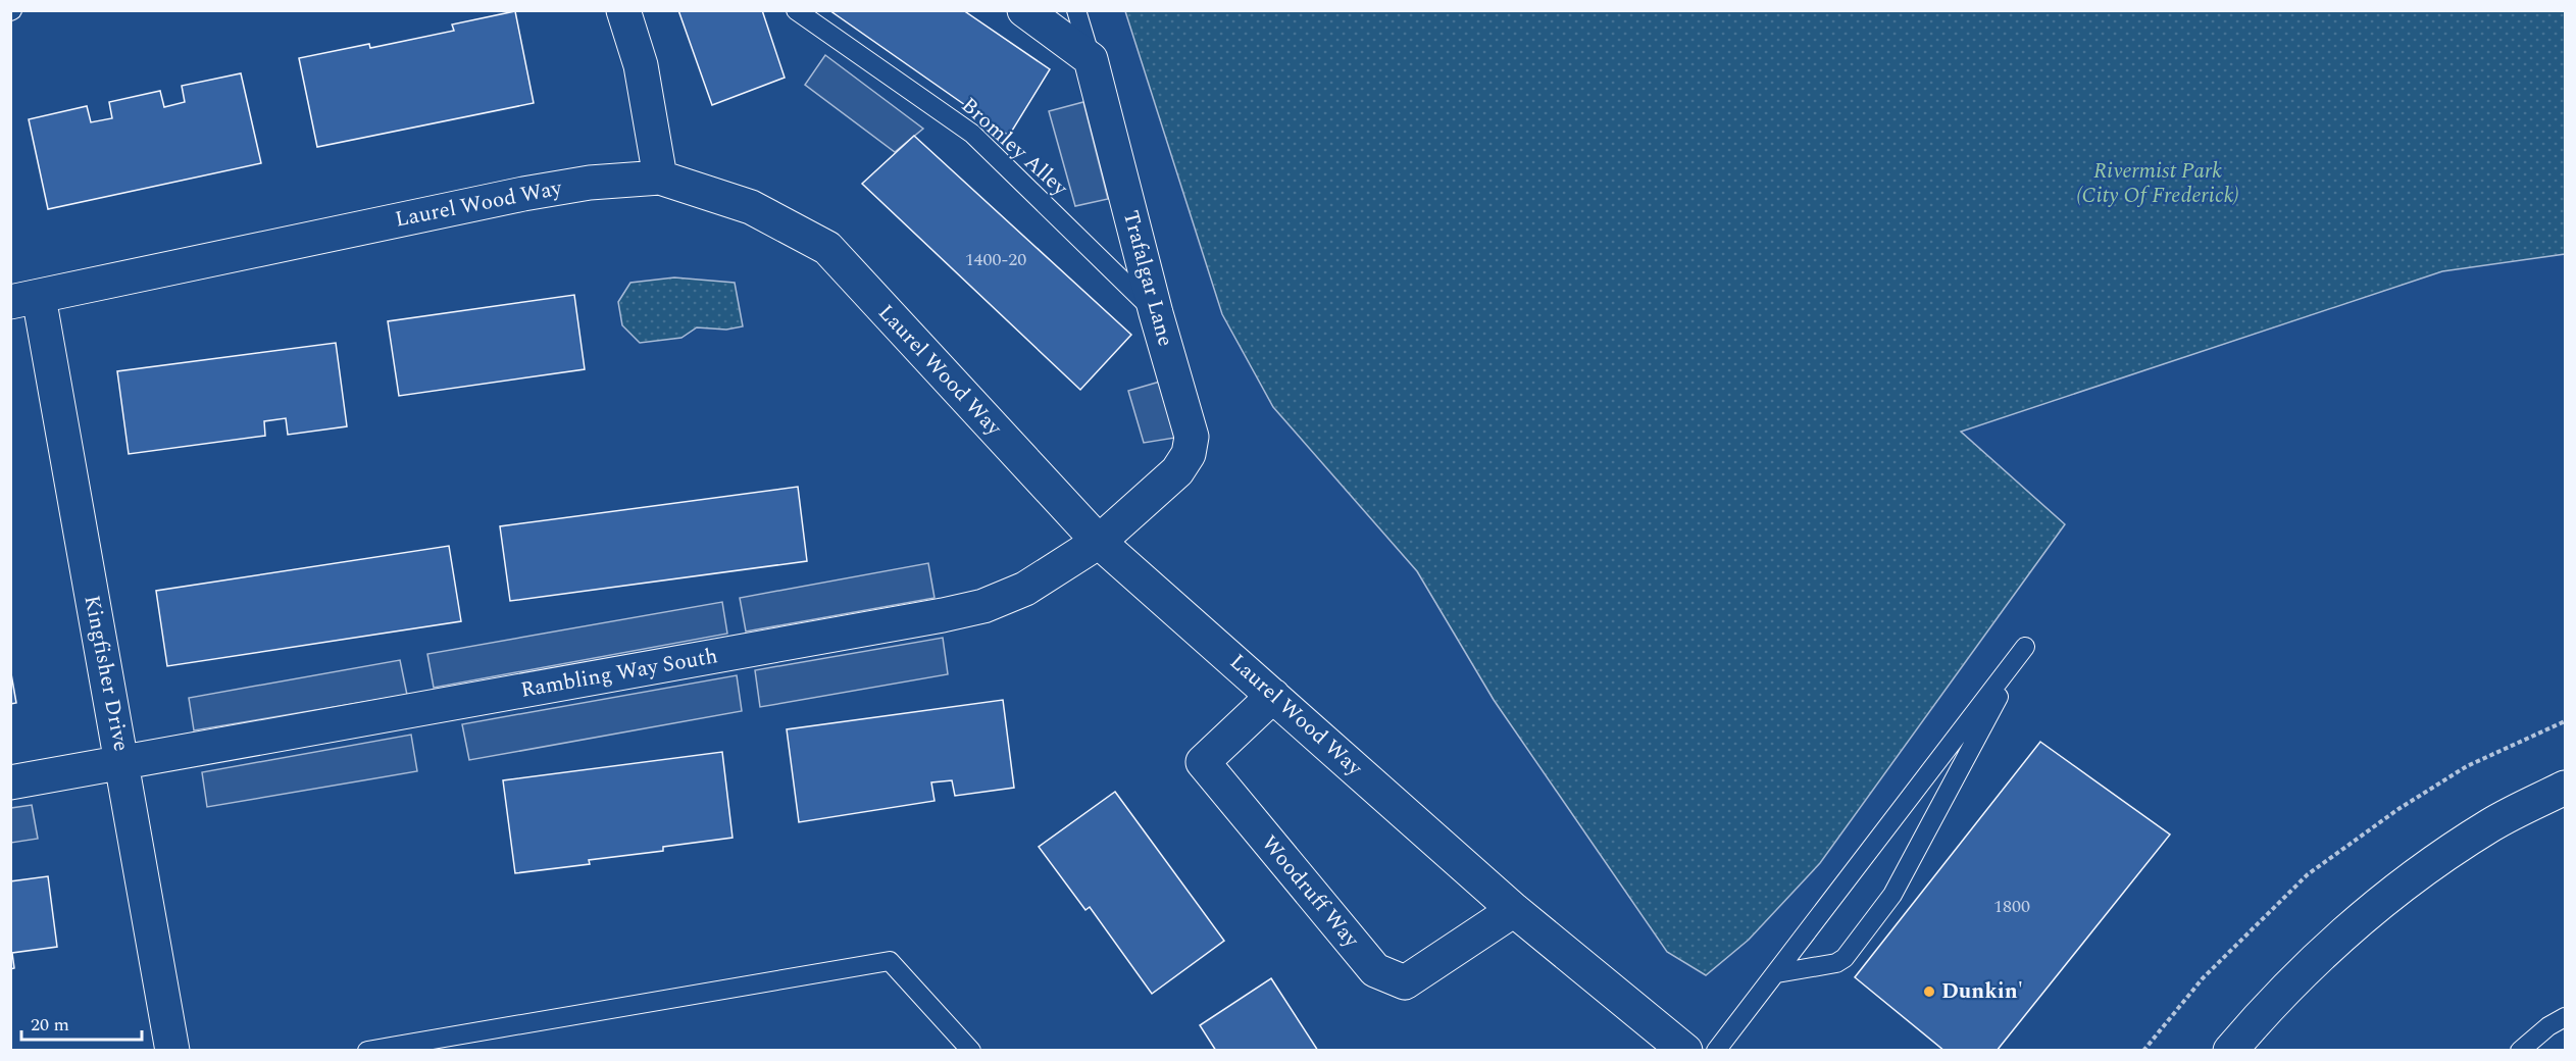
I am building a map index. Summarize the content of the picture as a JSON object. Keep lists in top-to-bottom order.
{
  "streets": {
    "street": [
      "Laurel Wood Way",
      "Trafalgar Lane",
      "Kingfisher Drive",
      "Rambling Way South",
      "Woodruff Way"
    ],
    "lane": ["Bromley Alley"]
  },
  "crossings": [
    ["Bromley Alley", "Trafalgar Lane"],
    ["Laurel Wood Way", "Trafalgar Lane"],
    ["Laurel Wood Way", "Kingfisher Drive"],
    ["Laurel Wood Way", "Rambling Way South"],
    ["Laurel Wood Way", "Woodruff Way"],
    ["Trafalgar Lane", "Rambling Way South"],
    ["Kingfisher Drive", "Rambling Way South"]
  ],
  "parks": ["Rivermist Park (City Of Frederick)"],
  "places": ["Dunkin'"],
  "house_numbers": ["1400-20", "1800"],
  "scale_bar": "20 m"
}
